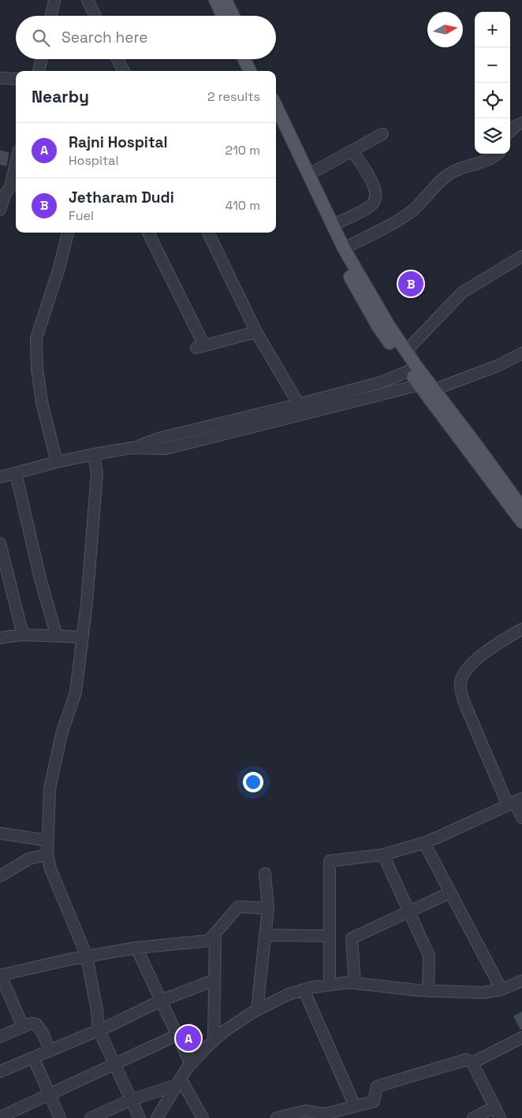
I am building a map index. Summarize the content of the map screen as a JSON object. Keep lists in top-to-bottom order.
{
  "north": "right",
  "page": {
    "map_buttons": ["+", "−"],
    "search": "Search here",
    "heading": ["Nearby", "2 results"],
    "list": [
      {
        "mark": "A",
        "name": "Rajni Hospital",
        "note": "Hospital",
        "value": "210 m"
      },
      {
        "mark": "B",
        "name": "Jetharam Dudi",
        "note": "Fuel",
        "value": "410 m"
      }
    ],
    "pins": ["B", "A"]
  }
}
